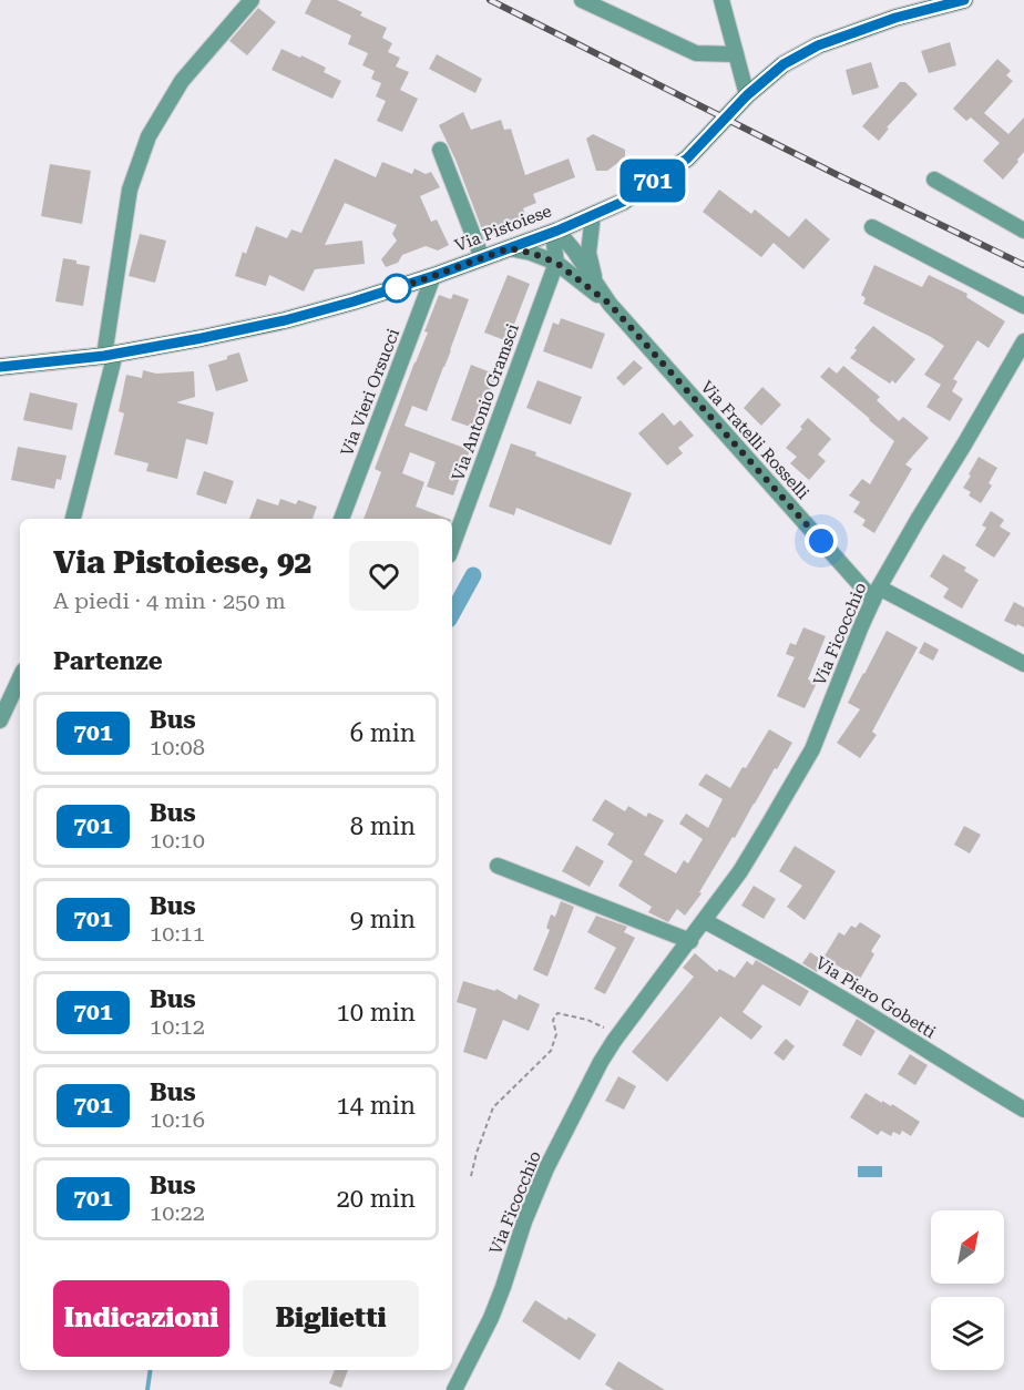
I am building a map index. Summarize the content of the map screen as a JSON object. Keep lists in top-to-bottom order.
{
  "streets": {
    "main road": ["Via Pistoiese"],
    "street": [
      "Via Vieri Orsucci",
      "Via Antonio Gramsci",
      "Via Fratelli Rosselli",
      "Via Ficocchio",
      "Via Piero Gobetti"
    ]
  },
  "crossings": [
    ["Via Pistoiese", "Via Vieri Orsucci"],
    ["Via Pistoiese", "Via Fratelli Rosselli"],
    ["Via Antonio Gramsci", "Via Fratelli Rosselli"],
    ["Via Fratelli Rosselli", "Via Ficocchio"],
    ["Via Ficocchio", "Via Piero Gobetti"]
  ],
  "lines": ["bus line 701"],
  "north": "top right",
  "page": {
    "on_map": "701",
    "heading": [
      ["Via Pistoiese, 92", "A piedi · 4 min · 250 m"],
      "Partenze"
    ],
    "list": [
      {
        "mark": "701",
        "name": "Bus",
        "note": "10:08",
        "value": "6 min"
      },
      {
        "mark": "701",
        "name": "Bus",
        "note": "10:10",
        "value": "8 min"
      },
      {
        "mark": "701",
        "name": "Bus",
        "note": "10:11",
        "value": "9 min"
      },
      {
        "mark": "701",
        "name": "Bus",
        "note": "10:12",
        "value": "10 min"
      },
      {
        "mark": "701",
        "name": "Bus",
        "note": "10:16",
        "value": "14 min"
      },
      {
        "mark": "701",
        "name": "Bus",
        "note": "10:22",
        "value": "20 min"
      }
    ],
    "buttons": ["Indicazioni", "Biglietti"]
  }
}
